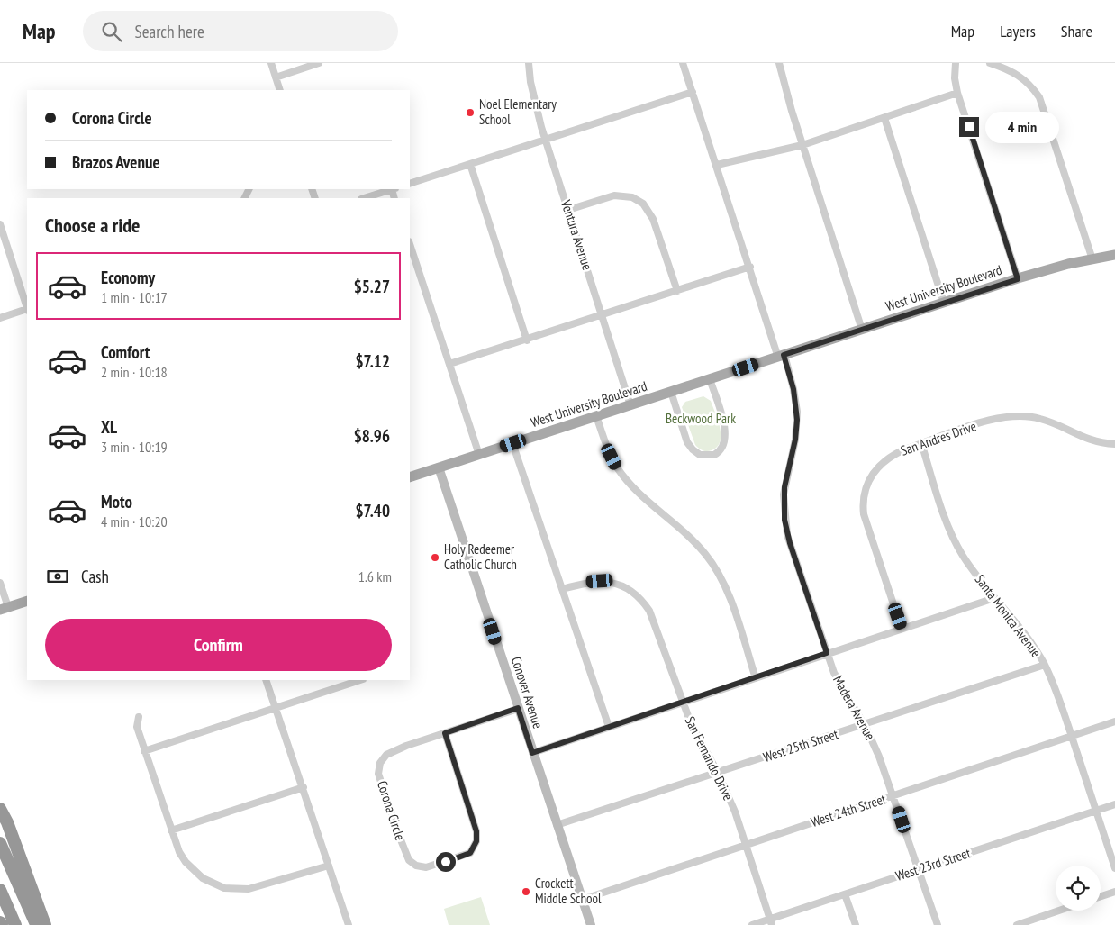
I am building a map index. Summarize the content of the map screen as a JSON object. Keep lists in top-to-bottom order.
{
  "streets": {
    "main road": ["West University Boulevard"],
    "street": [
      "Ventura Avenue",
      "San Andres Drive",
      "Santa Monica Avenue",
      "Conover Avenue",
      "Madera Avenue",
      "West 25th Street",
      "San Fernando Drive",
      "Corona Circle",
      "West 24th Street",
      "West 23rd Street"
    ]
  },
  "crossings": [
    ["Ventura Avenue", "West University Boulevard"],
    ["West University Boulevard", "Conover Avenue"],
    ["West University Boulevard", "Madera Avenue"],
    ["San Andres Drive", "Santa Monica Avenue"],
    ["Santa Monica Avenue", "West 25th Street"],
    ["Santa Monica Avenue", "West 24th Street"],
    ["Santa Monica Avenue", "West 23rd Street"],
    ["Conover Avenue", "West 25th Street"],
    ["Conover Avenue", "Corona Circle"],
    ["Conover Avenue", "West 24th Street"],
    ["Madera Avenue", "West 25th Street"],
    ["Madera Avenue", "West 24th Street"],
    ["Madera Avenue", "West 23rd Street"],
    ["West 25th Street", "San Fernando Drive"],
    ["San Fernando Drive", "West 24th Street"],
    ["San Fernando Drive", "West 23rd Street"]
  ],
  "parks": ["Beckwood Park"],
  "places": ["Noel Elementary School", "Holy Redeemer Catholic Church", "Crockett Middle School"],
  "page": {
    "header": "Map",
    "search": "Search here",
    "nav": ["Map", "Layers", "Share"],
    "banner": ["Corona Circle", "Brazos Avenue"],
    "bubble": "4 min",
    "heading": "Choose a ride",
    "list": [
      {
        "name": "Economy",
        "note": "1 min · 10:17",
        "value": "$5.27"
      },
      {
        "name": "Comfort",
        "note": "2 min · 10:18",
        "value": "$7.12"
      },
      {
        "name": "XL",
        "note": "3 min · 10:19",
        "value": "$8.96"
      },
      {
        "name": "Moto",
        "note": "4 min · 10:20",
        "value": "$7.40"
      }
    ],
    "pay": ["Cash", "1.6 km"],
    "buttons": "Confirm"
  }
}
